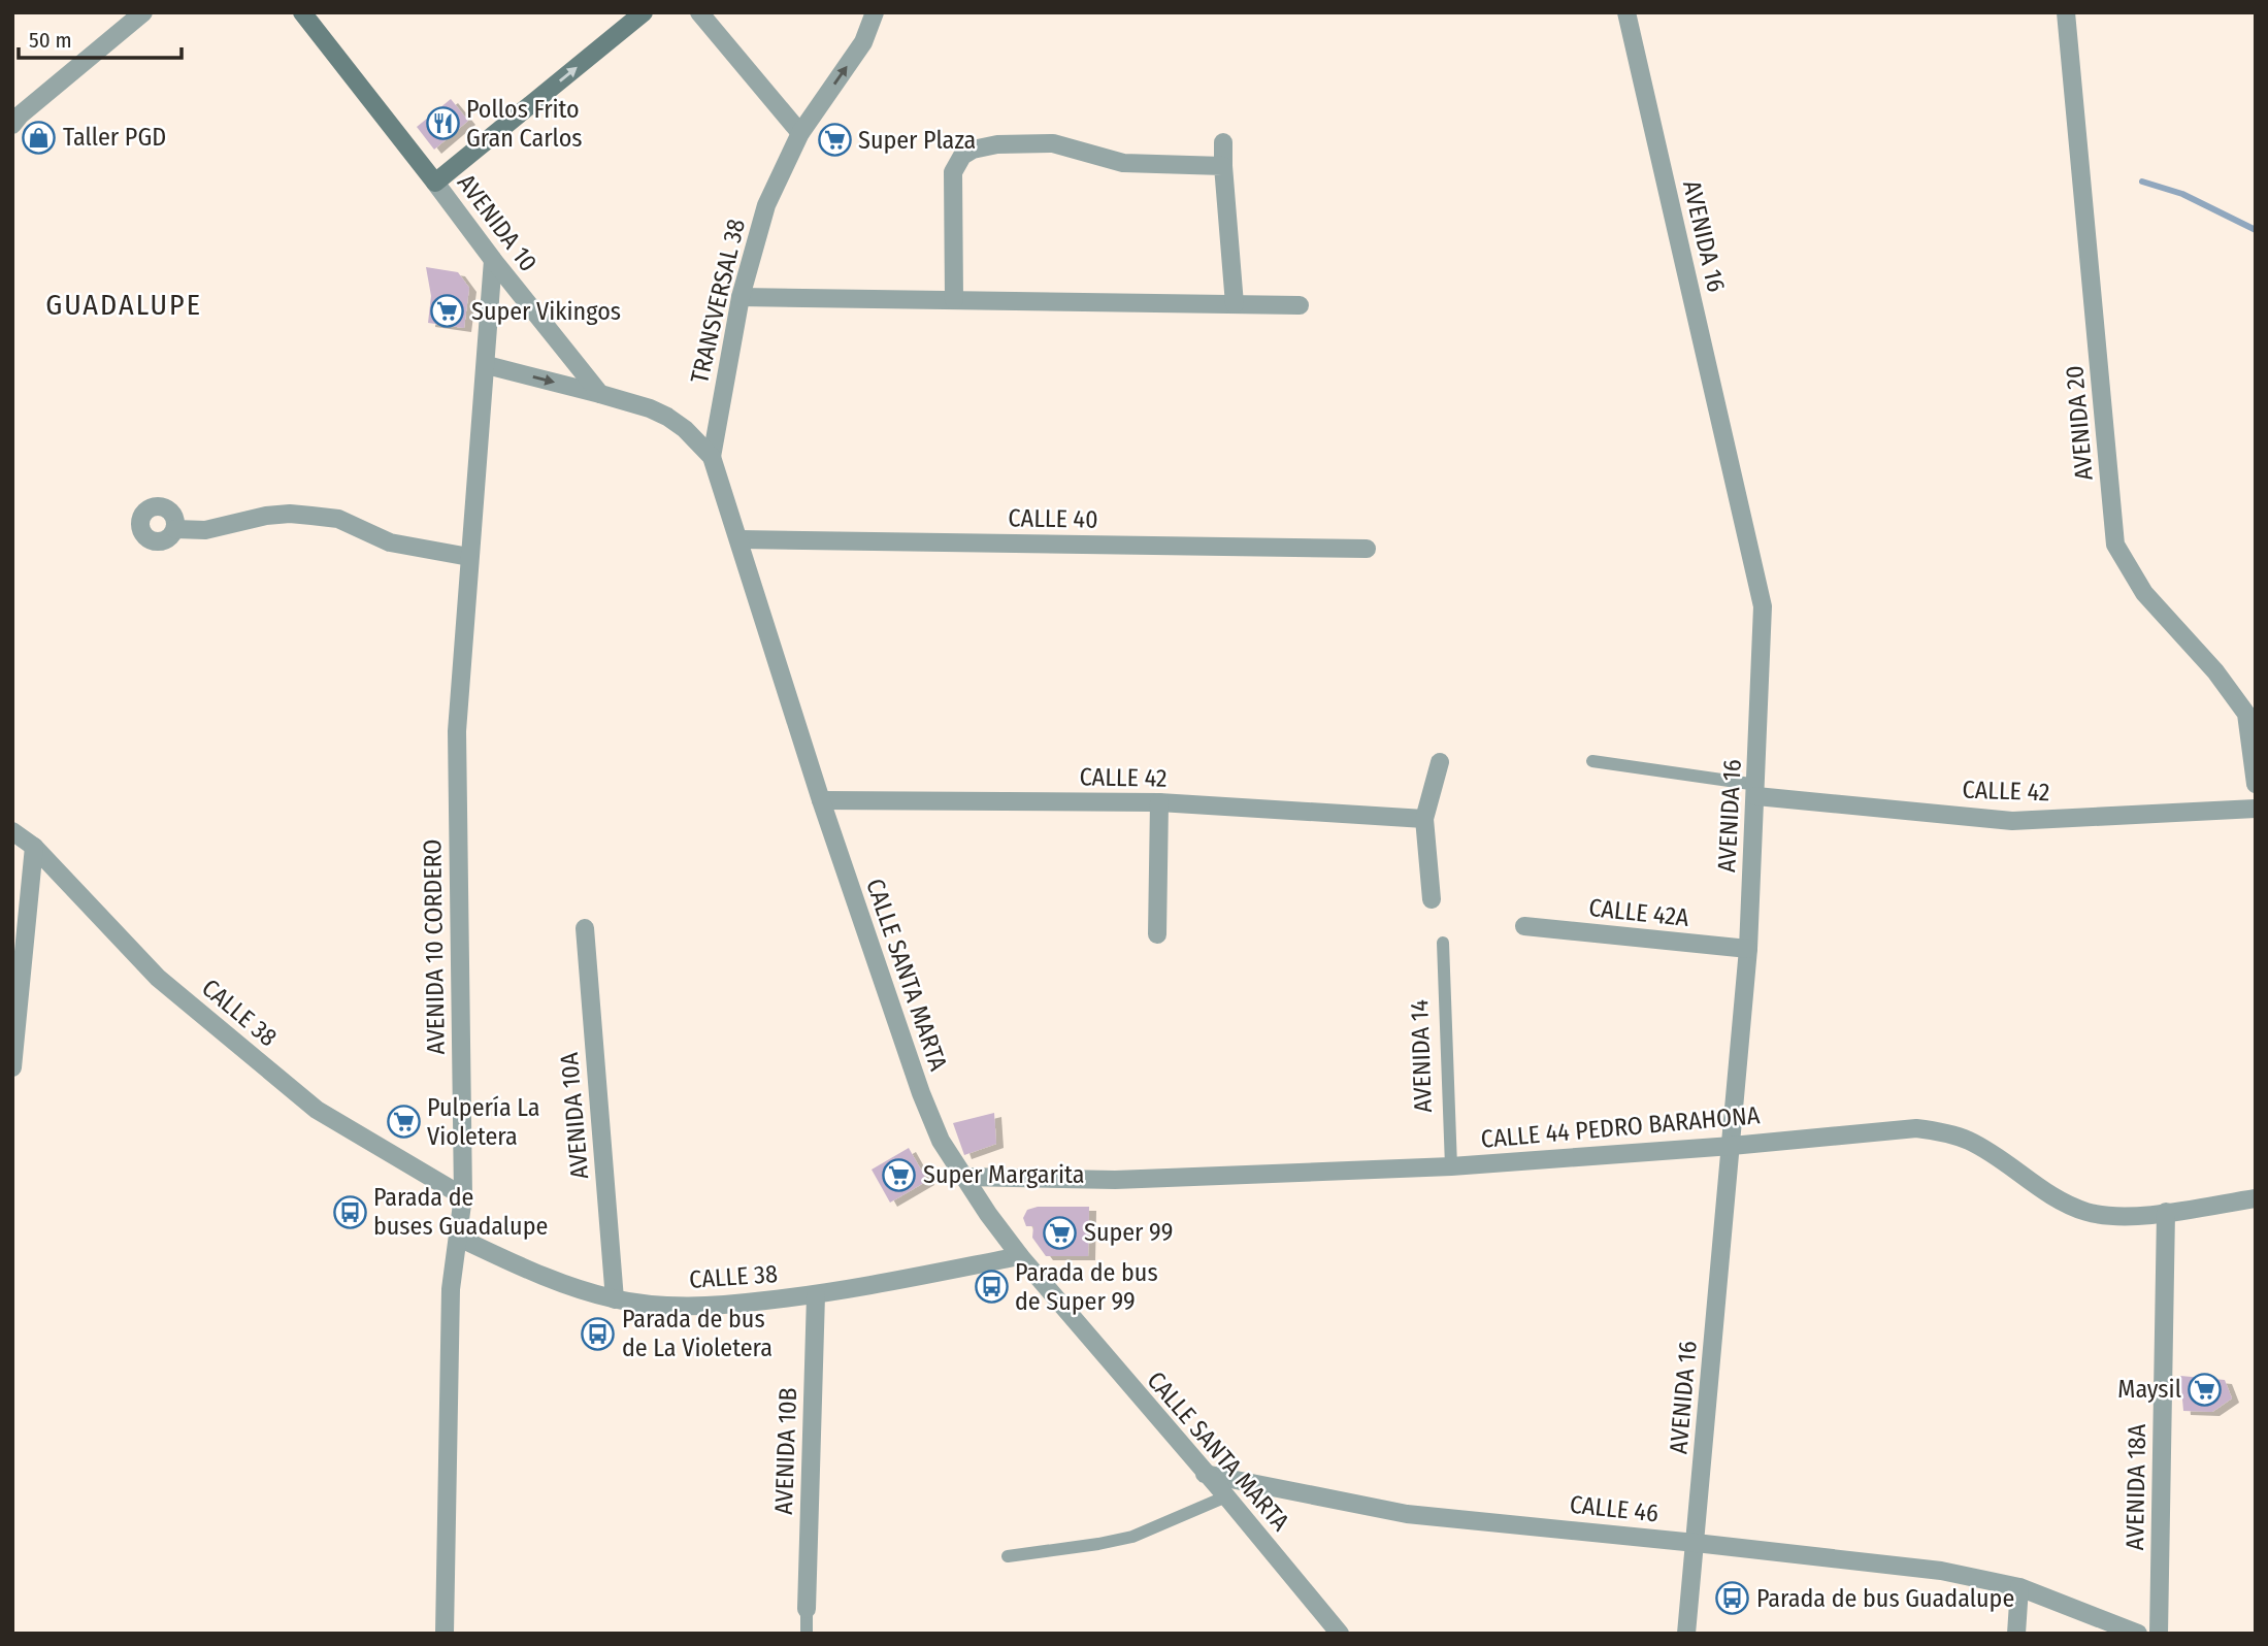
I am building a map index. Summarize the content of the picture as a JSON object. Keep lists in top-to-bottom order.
{
  "streets": {
    "main road": ["AVENIDA 10"],
    "street": [
      "AVENIDA 16",
      "TRANSVERSAL 38",
      "AVENIDA 20",
      "CALLE 40",
      "CALLE 42",
      "CALLE 42A",
      "AVENIDA 10 CORDERO",
      "CALLE SANTA MARTA",
      "CALLE 38",
      "AVENIDA 10A",
      "CALLE 44 PEDRO BARAHONA",
      "AVENIDA 10B",
      "AVENIDA 18A",
      "CALLE 46"
    ],
    "lane": ["AVENIDA 14"]
  },
  "crossings": [
    ["AVENIDA 10", "AVENIDA 10 CORDERO"],
    ["AVENIDA 10", "CALLE SANTA MARTA"],
    ["AVENIDA 16", "CALLE 42"],
    ["AVENIDA 16", "CALLE 42A"],
    ["AVENIDA 16", "CALLE 44 PEDRO BARAHONA"],
    ["AVENIDA 16", "CALLE 46"],
    ["TRANSVERSAL 38", "CALLE SANTA MARTA"],
    ["CALLE 40", "CALLE SANTA MARTA"],
    ["CALLE 42", "CALLE SANTA MARTA"],
    ["AVENIDA 10 CORDERO", "CALLE SANTA MARTA"],
    ["AVENIDA 10 CORDERO", "CALLE 38"],
    ["CALLE SANTA MARTA", "CALLE 38"],
    ["CALLE SANTA MARTA", "CALLE 44 PEDRO BARAHONA"],
    ["CALLE SANTA MARTA", "CALLE 46"],
    ["CALLE 38", "AVENIDA 10A"],
    ["CALLE 38", "AVENIDA 10B"],
    ["AVENIDA 14", "CALLE 44 PEDRO BARAHONA"],
    ["CALLE 44 PEDRO BARAHONA", "AVENIDA 18A"]
  ],
  "districts": ["GUADALUPE"],
  "places": {
    "restaurant": ["Pollos Frito Gran Carlos"],
    "shop": ["Taller PGD"],
    "supermarket": [
      "Super Plaza",
      "Super Vikingos",
      "Pulpería La Violetera",
      "Super Margarita",
      "Super 99",
      "Maysil"
    ],
    "bus stop": [
      "Parada de buses Guadalupe",
      "Parada de bus de Super 99",
      "Parada de bus de La Violetera",
      "Parada de bus Guadalupe"
    ]
  },
  "scale_bar": "50 m"
}
